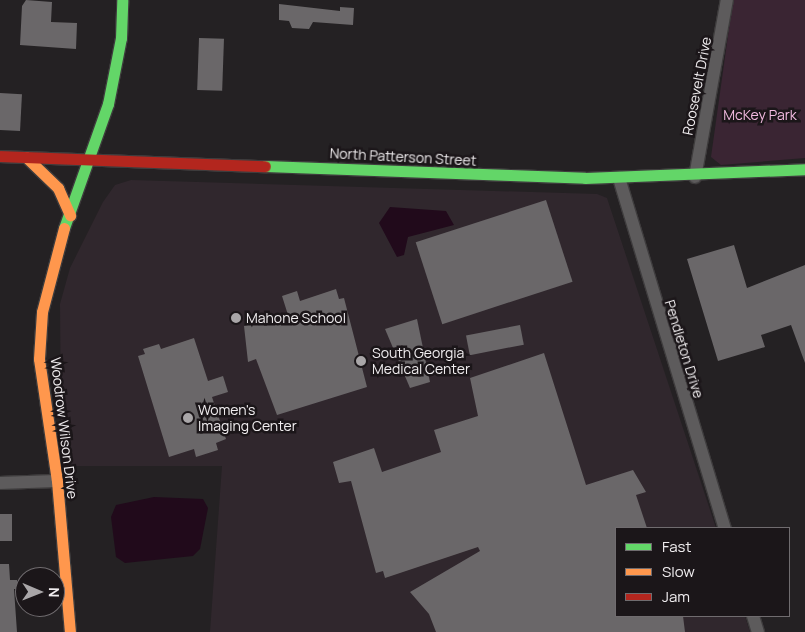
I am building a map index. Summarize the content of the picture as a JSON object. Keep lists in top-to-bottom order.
{
  "streets": {
    "main road": ["North Patterson Street", "Woodrow Wilson Drive"],
    "street": ["Roosevelt Drive", "Pendleton Drive"]
  },
  "crossings": [
    ["Roosevelt Drive", "North Patterson Street"],
    ["North Patterson Street", "Pendleton Drive"],
    ["North Patterson Street", "Woodrow Wilson Drive"]
  ],
  "parks": ["McKey Park"],
  "places": ["Mahone School", "South Georgia Medical Center", "Women's Imaging Center"],
  "legend": ["Fast", "Slow", "Jam"],
  "north": "right"
}
